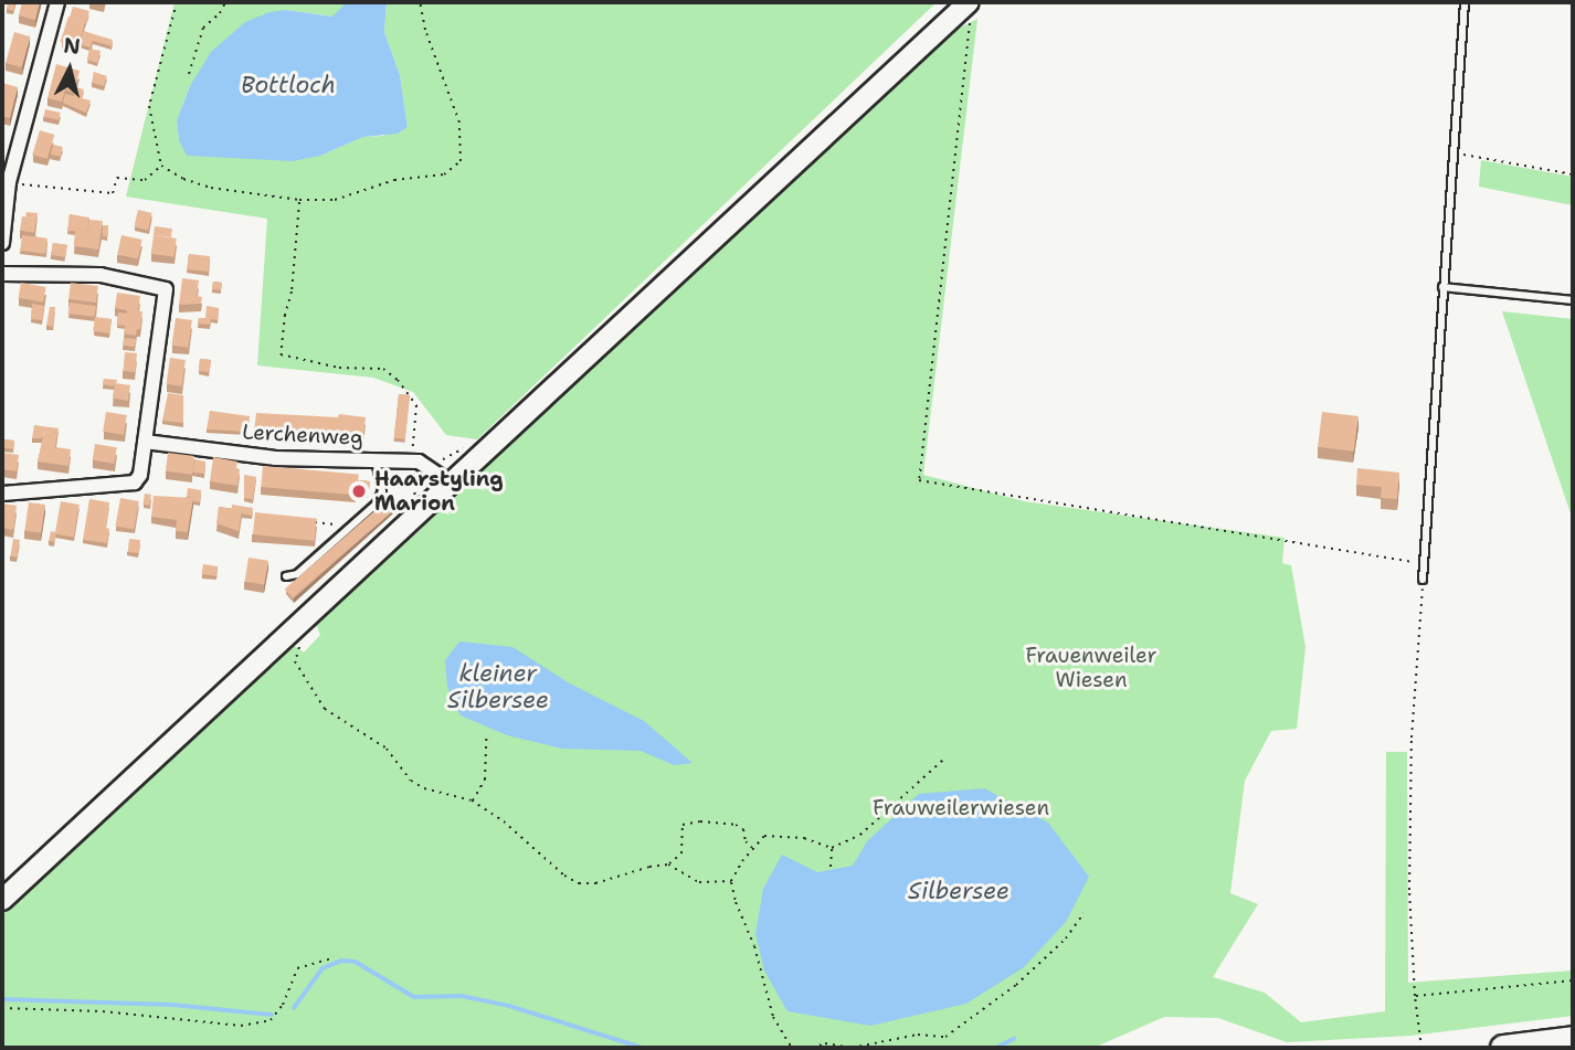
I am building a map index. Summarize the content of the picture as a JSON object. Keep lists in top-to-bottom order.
{
  "streets": {
    "street": ["Lerchenweg"]
  },
  "water": ["Bottloch", "kleiner Silbersee", "Silbersee"],
  "parks": ["Frauenweiler Wiesen", "Frauweilerwiesen"],
  "places": ["Haarstyling Marion"],
  "north": "top"
}
